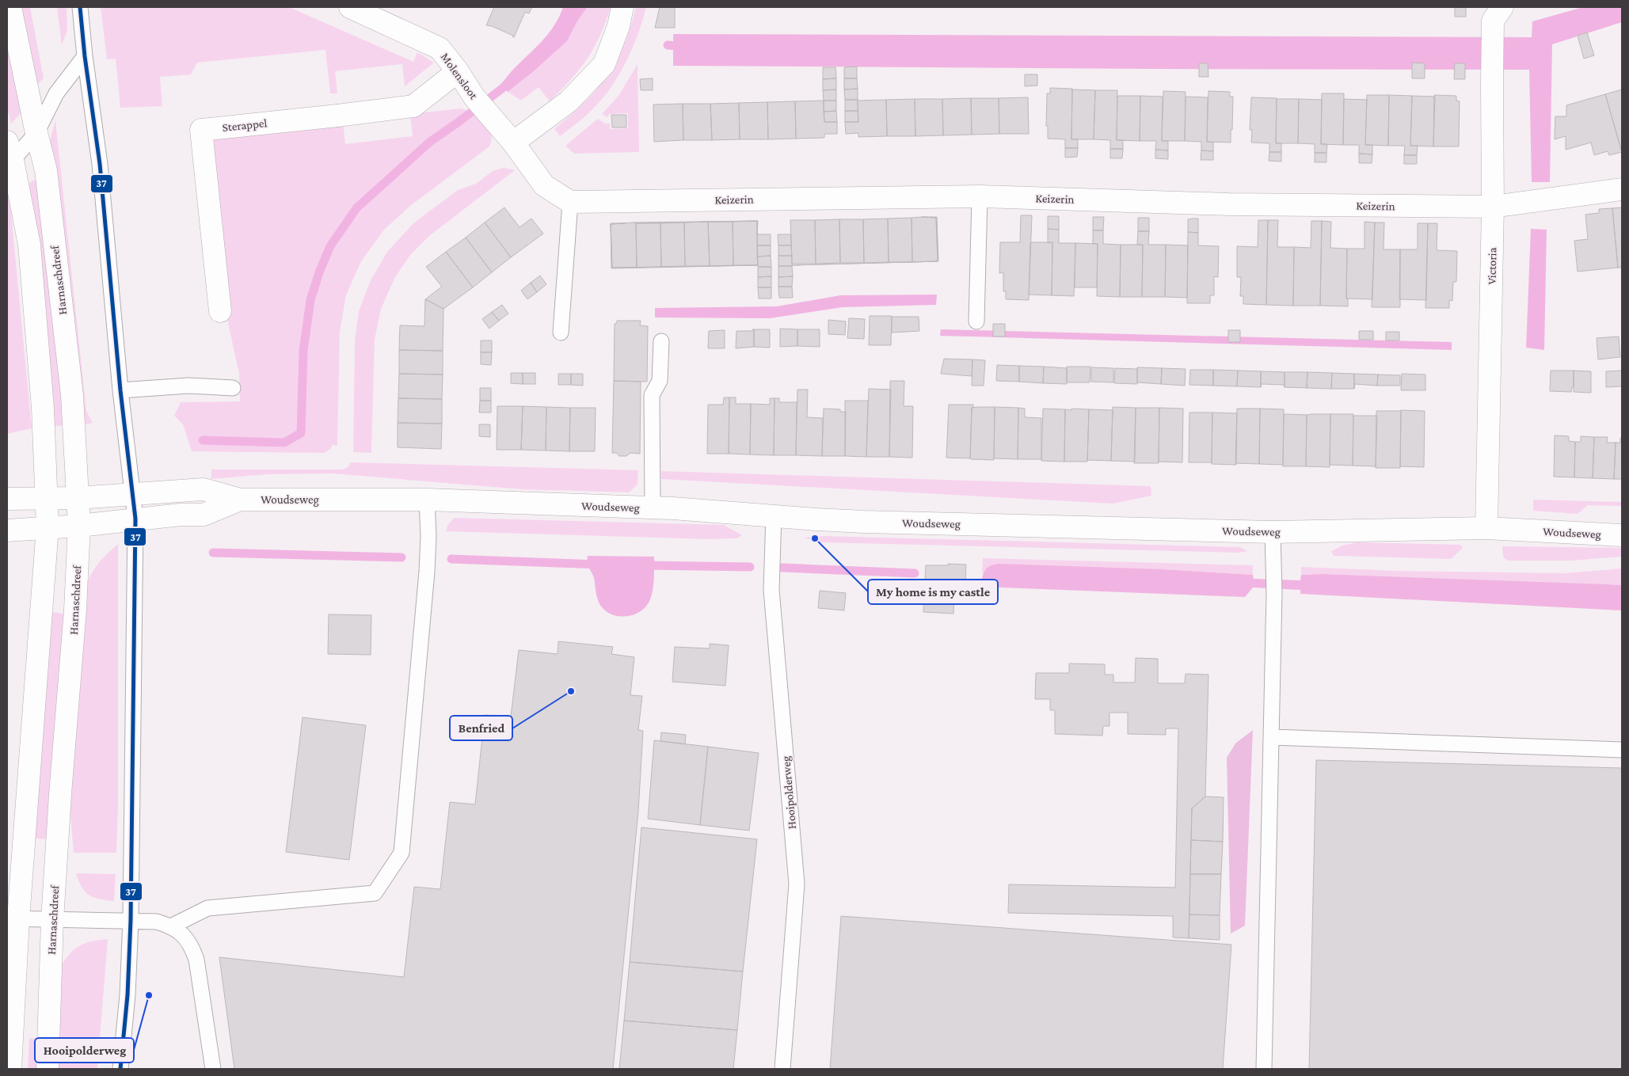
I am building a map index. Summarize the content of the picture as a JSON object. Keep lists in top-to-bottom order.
{
  "streets": {
    "street": [
      "Molensloot",
      "Sterappel",
      "Keizerin",
      "Victoria",
      "Harnaschdreef",
      "Woudseweg"
    ],
    "lane": ["Hooipolderweg"]
  },
  "crossings": [
    ["Molensloot", "Sterappel"],
    ["Keizerin", "Victoria"],
    ["Victoria", "Woudseweg"],
    ["Harnaschdreef", "Woudseweg"],
    ["Woudseweg", "Hooipolderweg"]
  ],
  "places": ["My home is my castle", "Benfried", "Hooipolderweg"],
  "lines": ["transit line 37"]
}
